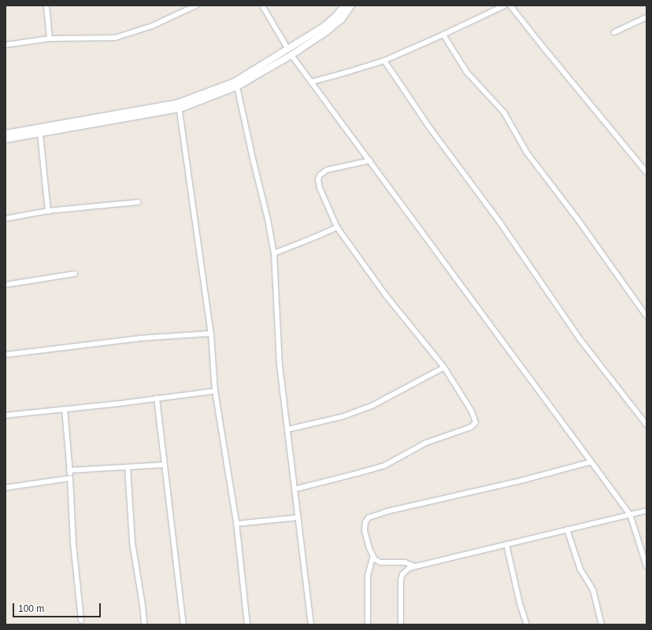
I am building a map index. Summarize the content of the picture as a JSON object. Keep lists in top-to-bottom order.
{
  "scale_bar": "100 m"
}
